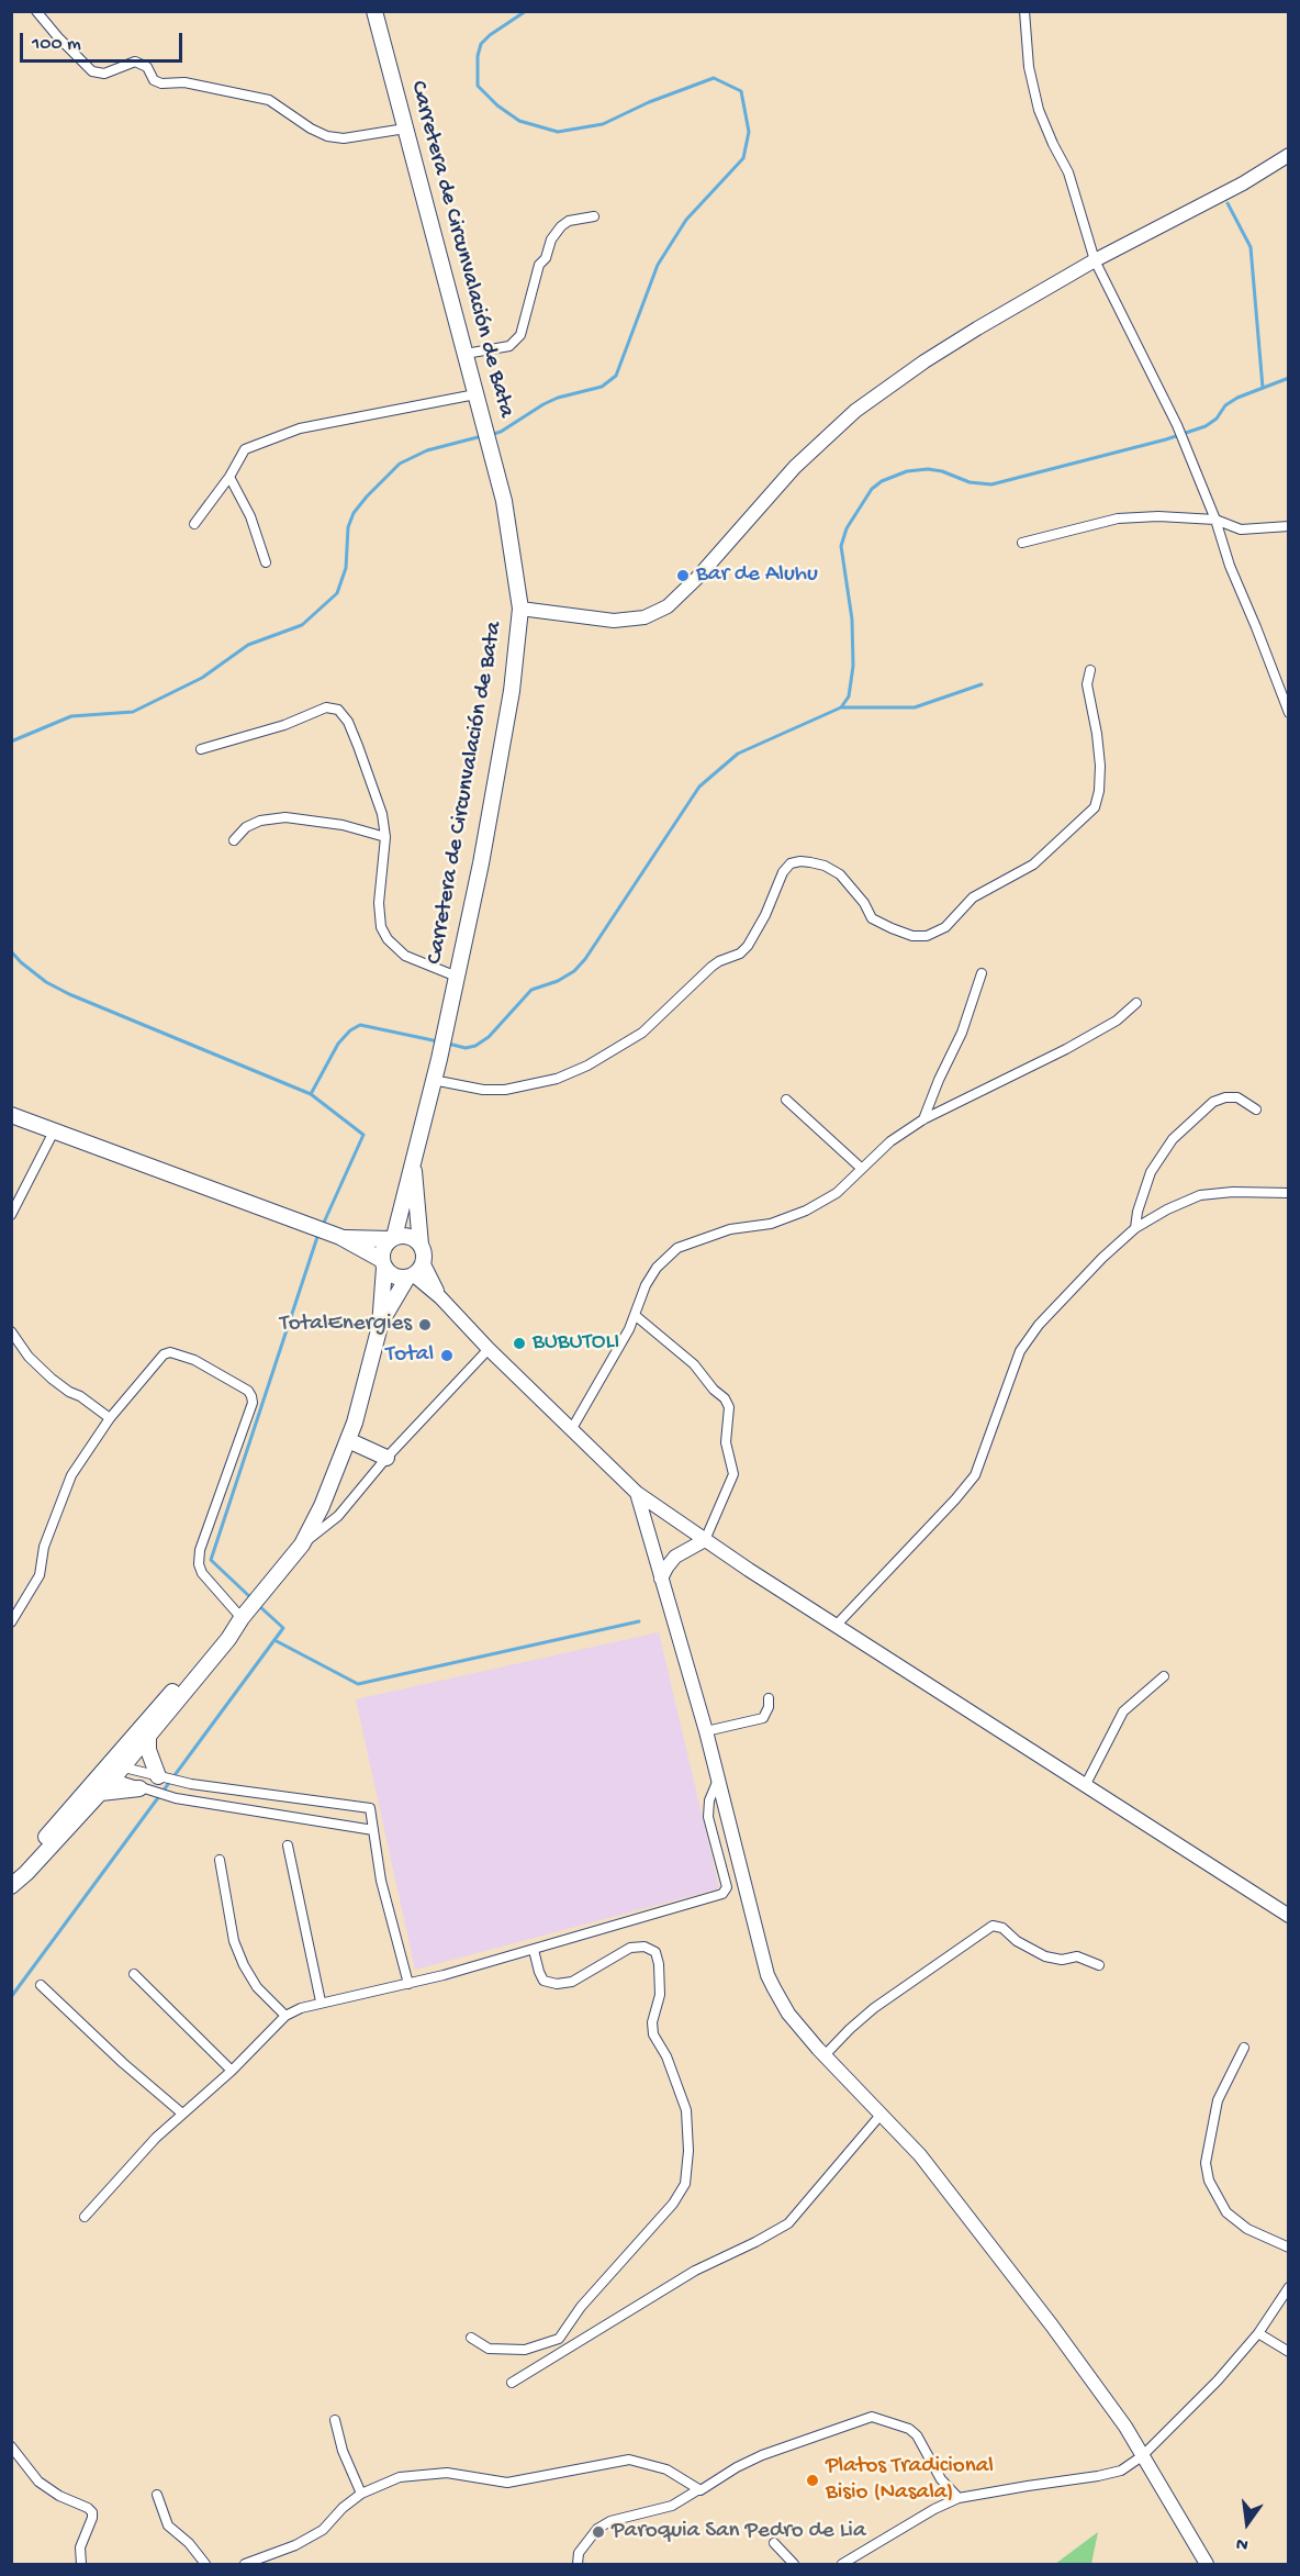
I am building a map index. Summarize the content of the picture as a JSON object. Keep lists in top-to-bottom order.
{
  "streets": {
    "main road": ["Carretera de Circunvalación de Bata"]
  },
  "places": [
    "Bar de Aluhu",
    "TotalEnergies",
    "BUBUTOLI",
    "Total",
    "Platos Tradicional Bisio (Nasala)",
    "Paroquia San Pedro de Lia"
  ],
  "scale_bar": "100 m",
  "north": "bottom"
}
